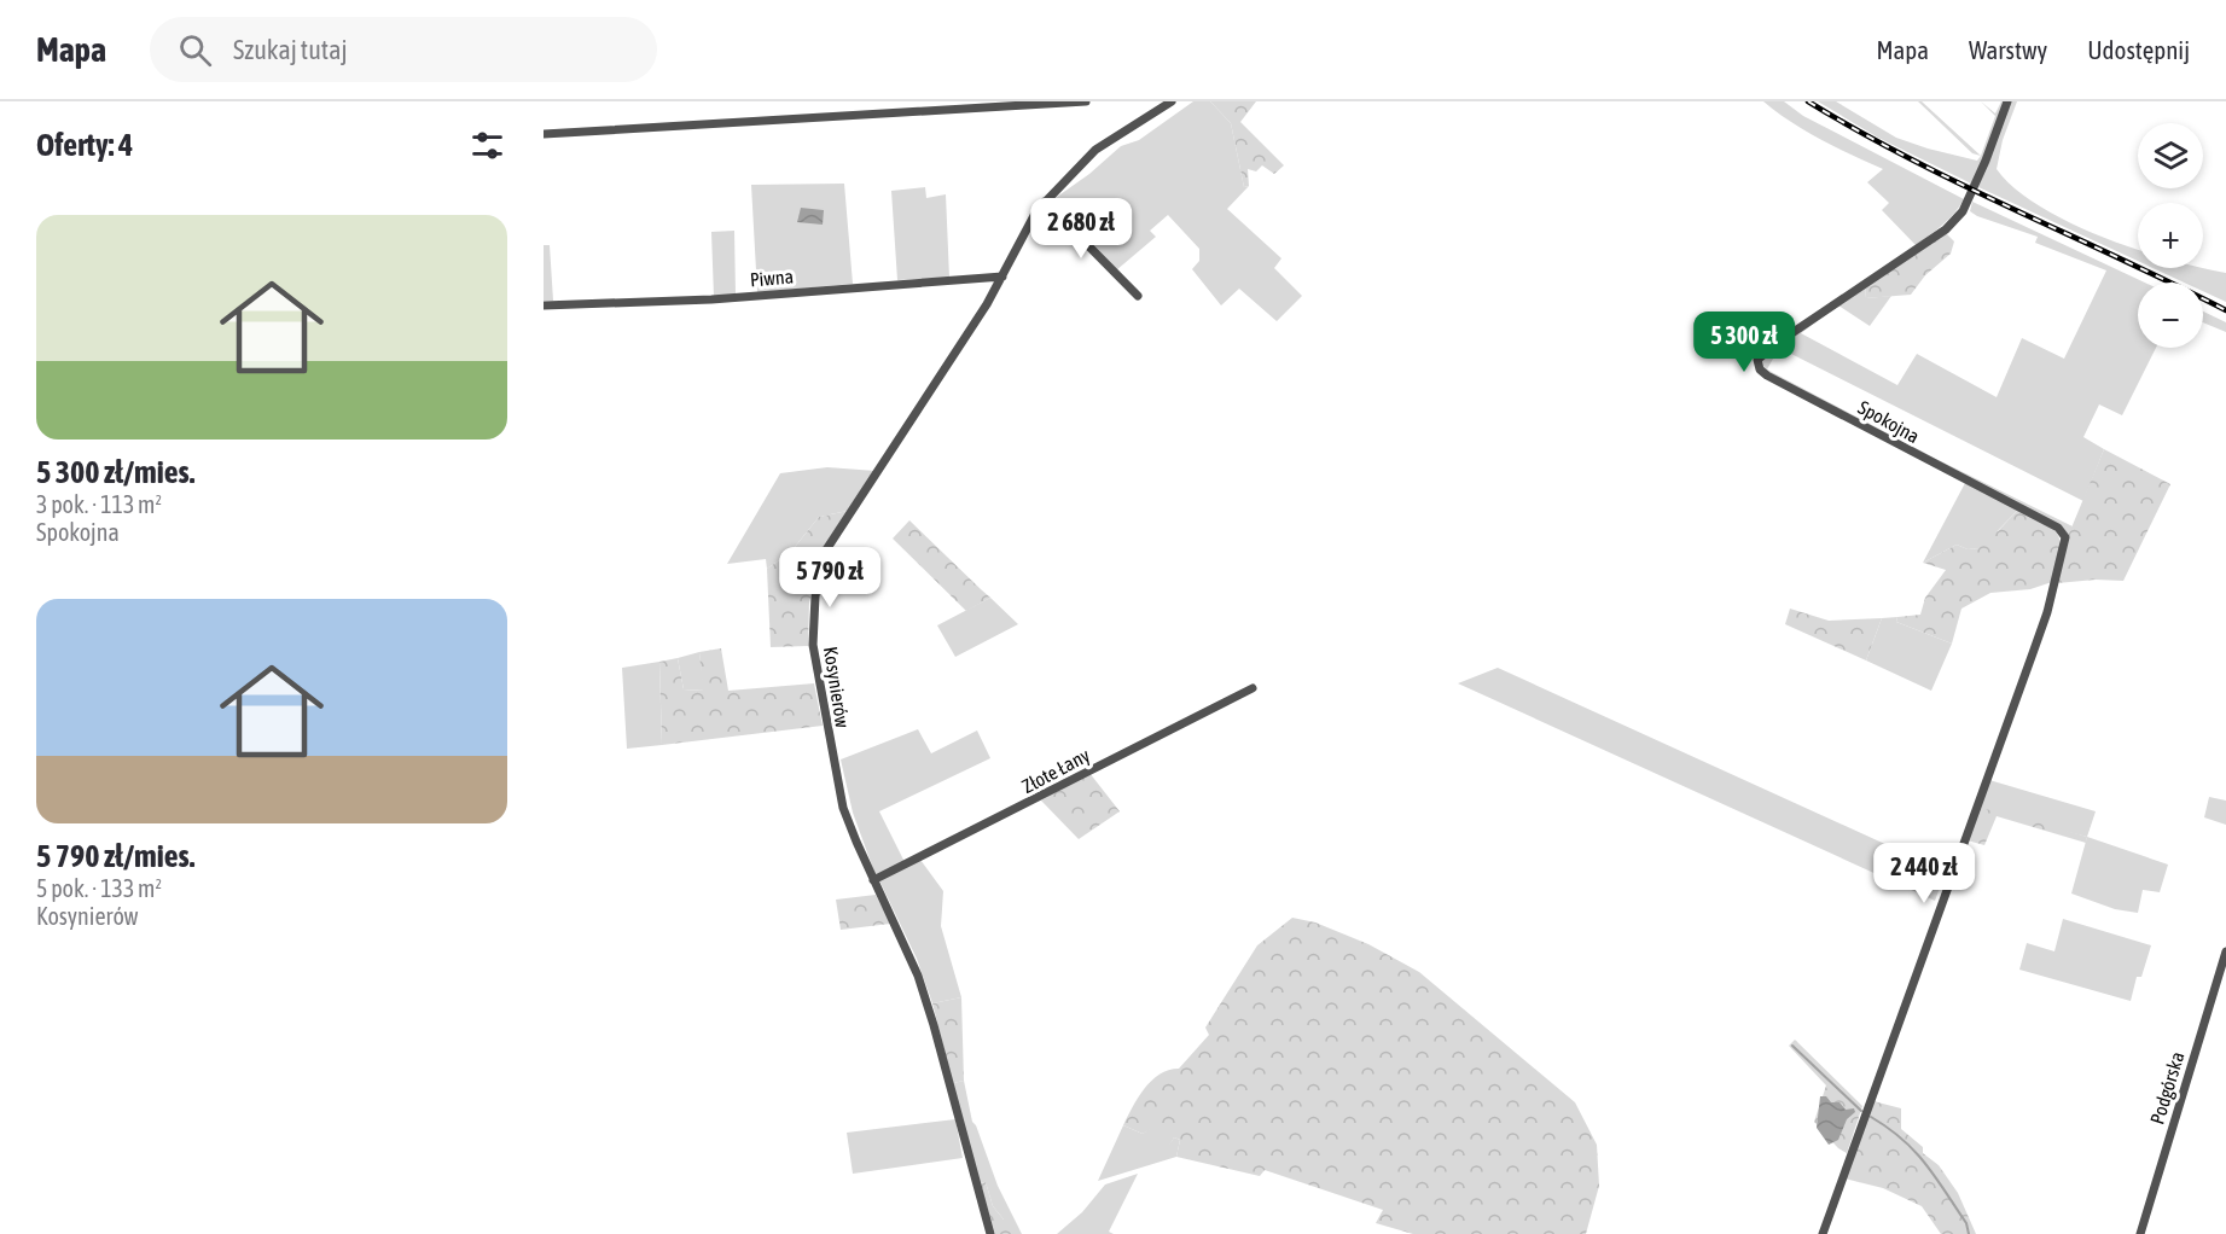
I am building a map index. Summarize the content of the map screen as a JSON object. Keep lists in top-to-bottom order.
{
  "streets": {
    "street": [
      "Piwna",
      "Spokojna",
      "Kosynierów",
      "Złote Łany",
      "Podgórska"
    ]
  },
  "crossings": [
    ["Piwna", "Kosynierów"],
    ["Kosynierów", "Złote Łany"]
  ],
  "page": {
    "header": "Mapa",
    "search": "Szukaj tutaj",
    "nav": ["Mapa", "Warstwy", "Udostępnij"],
    "heading": "Oferty: 4",
    "map_buttons": ["+", "−"],
    "list": [
      {
        "name": "5 300 zł/mies.",
        "note": "3 pok. · 113 m² · Spokojna"
      },
      {
        "name": "5 790 zł/mies.",
        "note": "5 pok. · 133 m² · Kosynierów"
      }
    ],
    "price": [
      "2 680 zł",
      "5 300 zł",
      "5 790 zł",
      "2 440 zł"
    ]
  }
}
